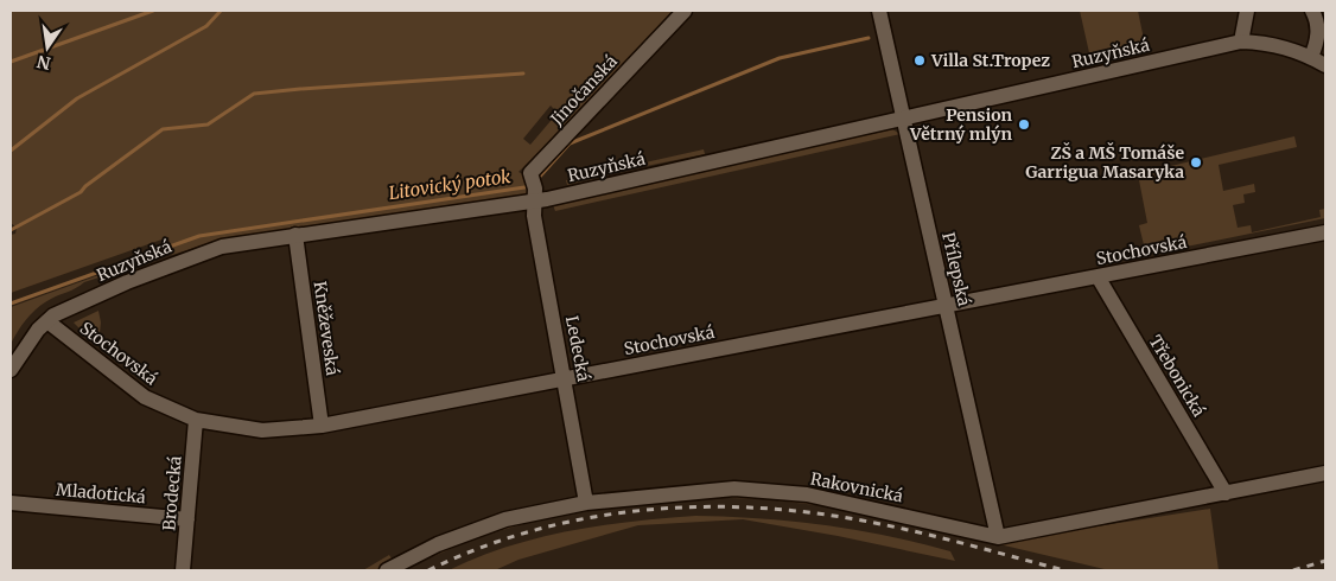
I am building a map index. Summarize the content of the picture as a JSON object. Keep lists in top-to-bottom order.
{
  "streets": {
    "street": [
      "Ruzyňská",
      "Jinočanská",
      "Stochovská",
      "Přílepská",
      "Kněževeská",
      "Ledecká",
      "Třebonická",
      "Rakovnická",
      "Mladotická",
      "Brodecká"
    ]
  },
  "crossings": [
    ["Ruzyňská", "Jinočanská"],
    ["Ruzyňská", "Stochovská"],
    ["Ruzyňská", "Přílepská"],
    ["Ruzyňská", "Kněževeská"],
    ["Ruzyňská", "Ledecká"],
    ["Jinočanská", "Ledecká"],
    ["Stochovská", "Přílepská"],
    ["Stochovská", "Kněževeská"],
    ["Stochovská", "Ledecká"],
    ["Stochovská", "Třebonická"],
    ["Stochovská", "Brodecká"],
    ["Přílepská", "Rakovnická"],
    ["Ledecká", "Rakovnická"],
    ["Třebonická", "Rakovnická"],
    ["Mladotická", "Brodecká"]
  ],
  "water": ["Litovický potok"],
  "places": ["Villa St.Tropez", "Pension Větrný mlýn", "ZŠ a MŠ Tomáše Garrigua Masaryka"],
  "north": "bottom"
}
